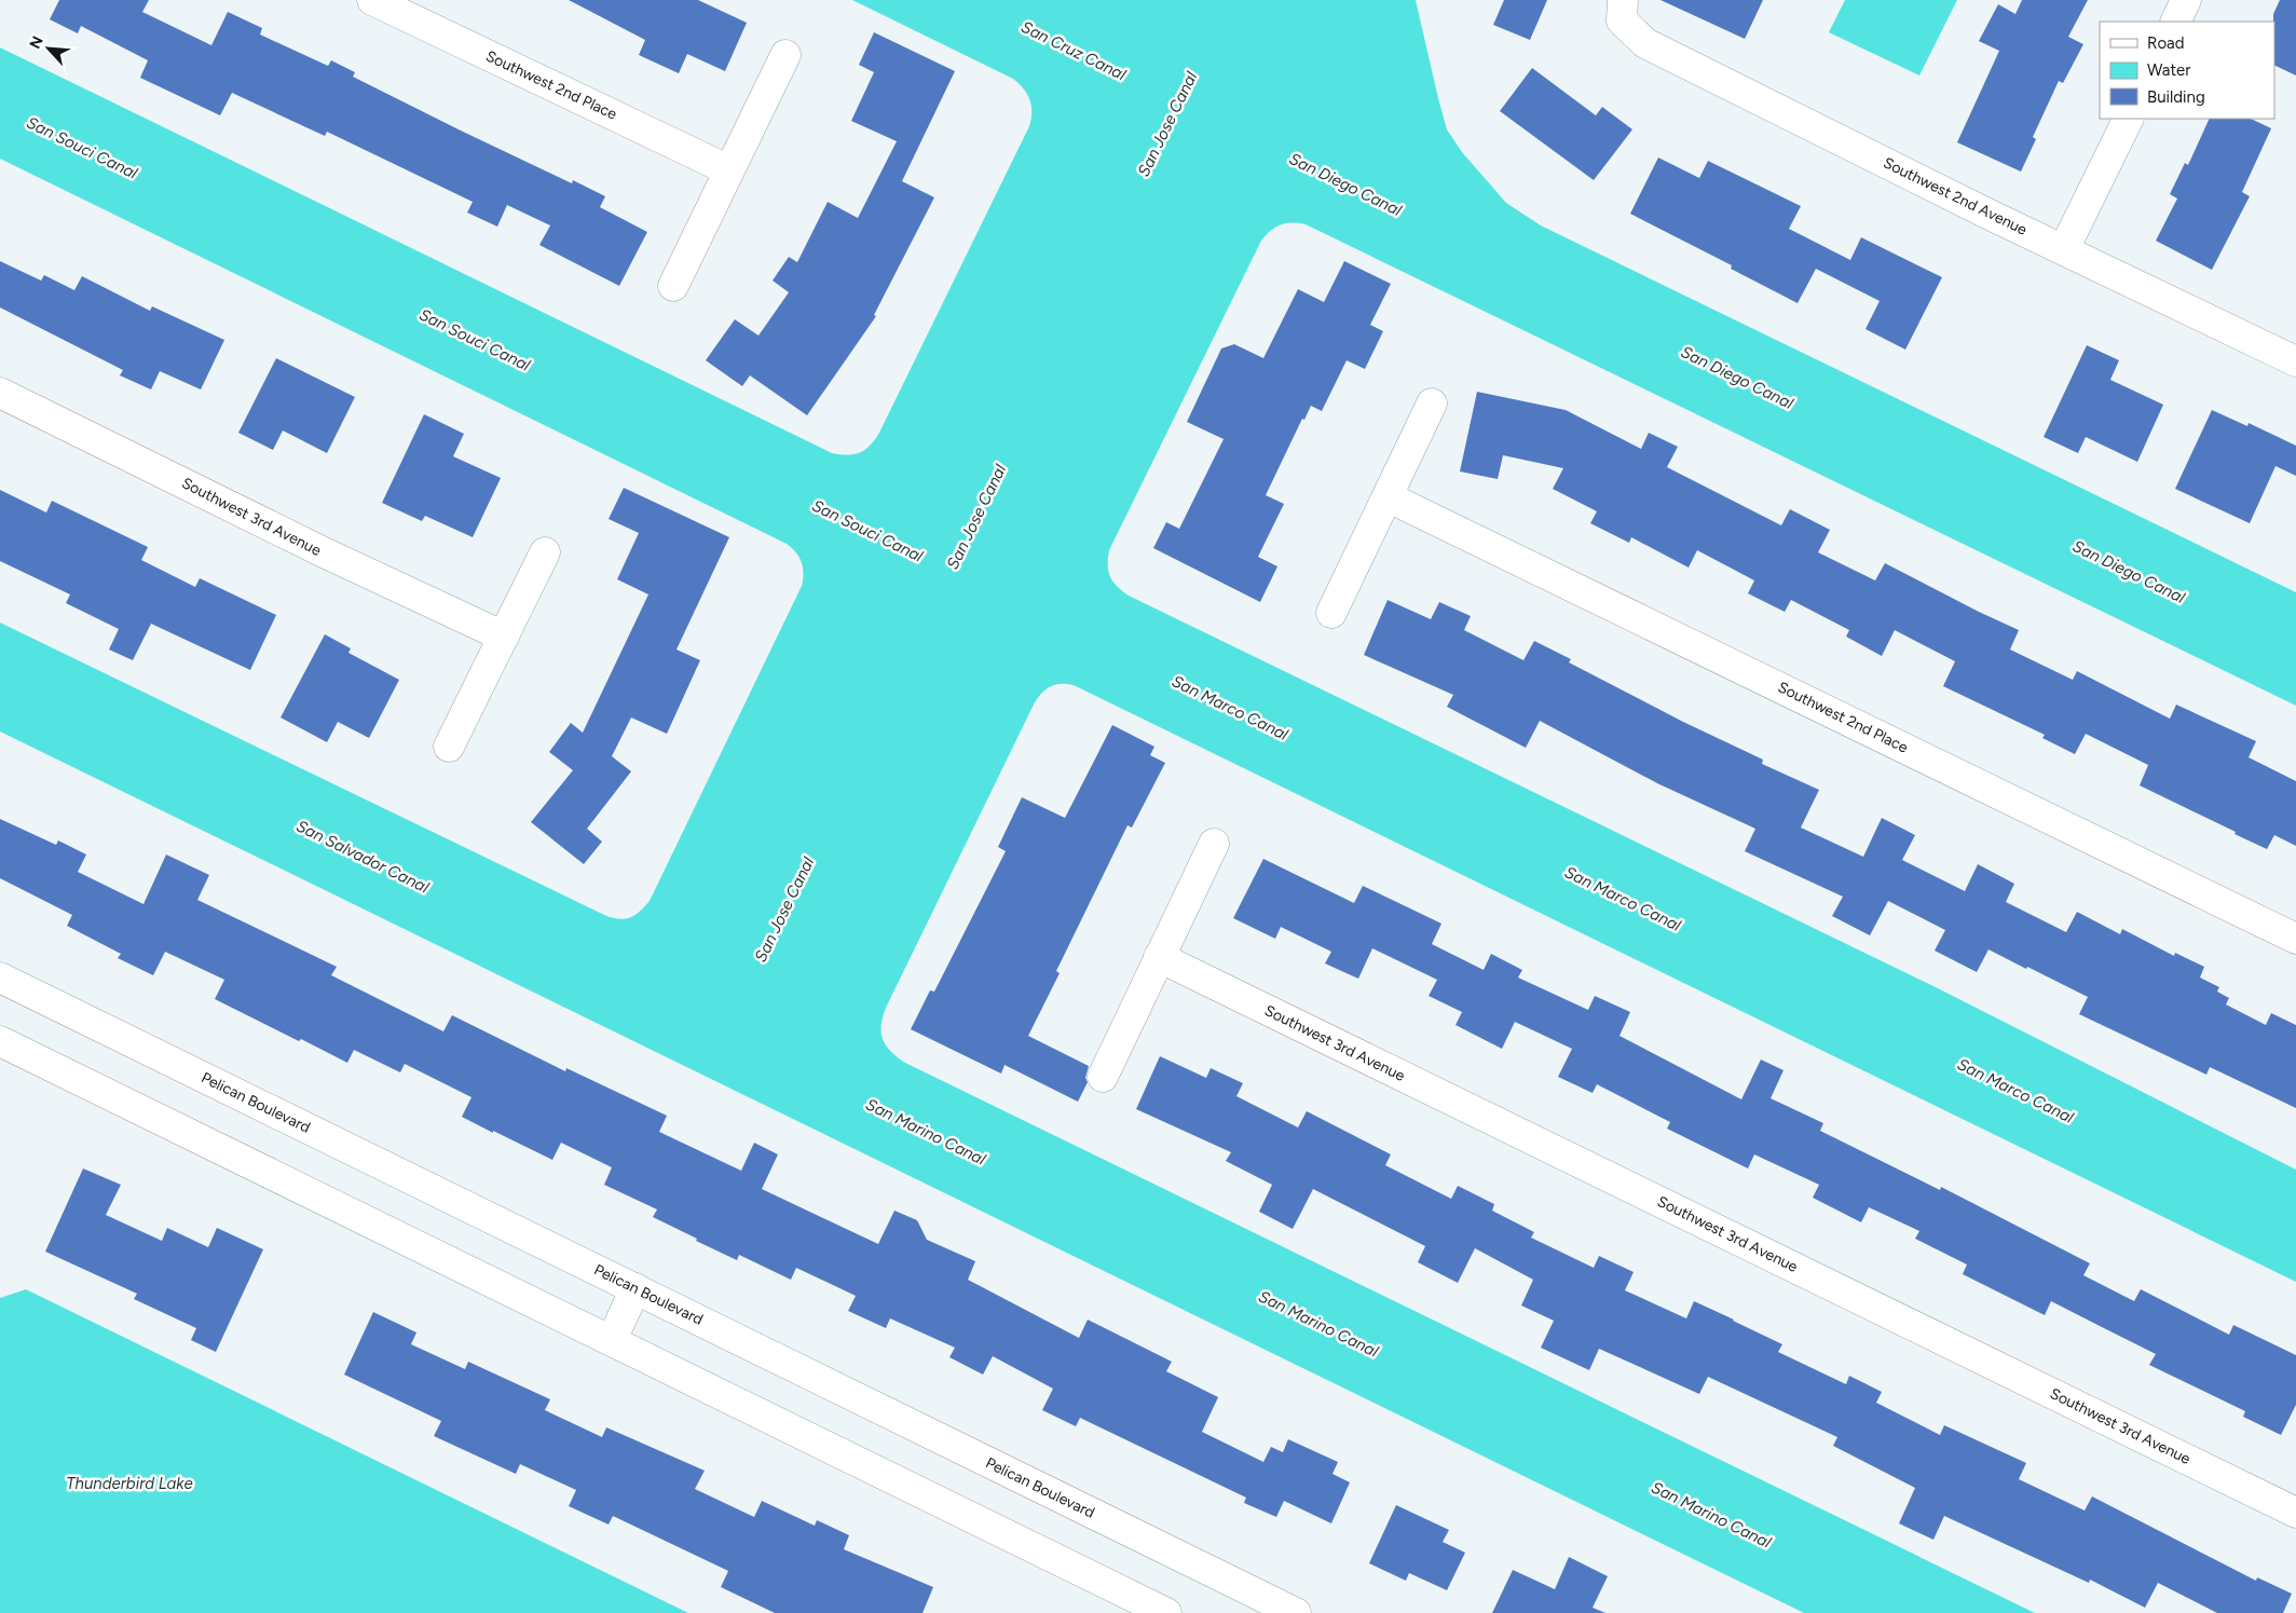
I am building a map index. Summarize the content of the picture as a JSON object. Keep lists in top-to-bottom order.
{
  "streets": {
    "street": [
      "Southwest 2nd Place",
      "Southwest 2nd Avenue",
      "Southwest 3rd Avenue",
      "Pelican Boulevard"
    ]
  },
  "water": [
    "San Cruz Canal",
    "San Jose Canal",
    "San Souci Canal",
    "San Diego Canal",
    "San Marco Canal",
    "San Salvador Canal",
    "San Marino Canal",
    "Thunderbird Lake"
  ],
  "legend": ["Road", "Water", "Building"],
  "north": "top left"
}
